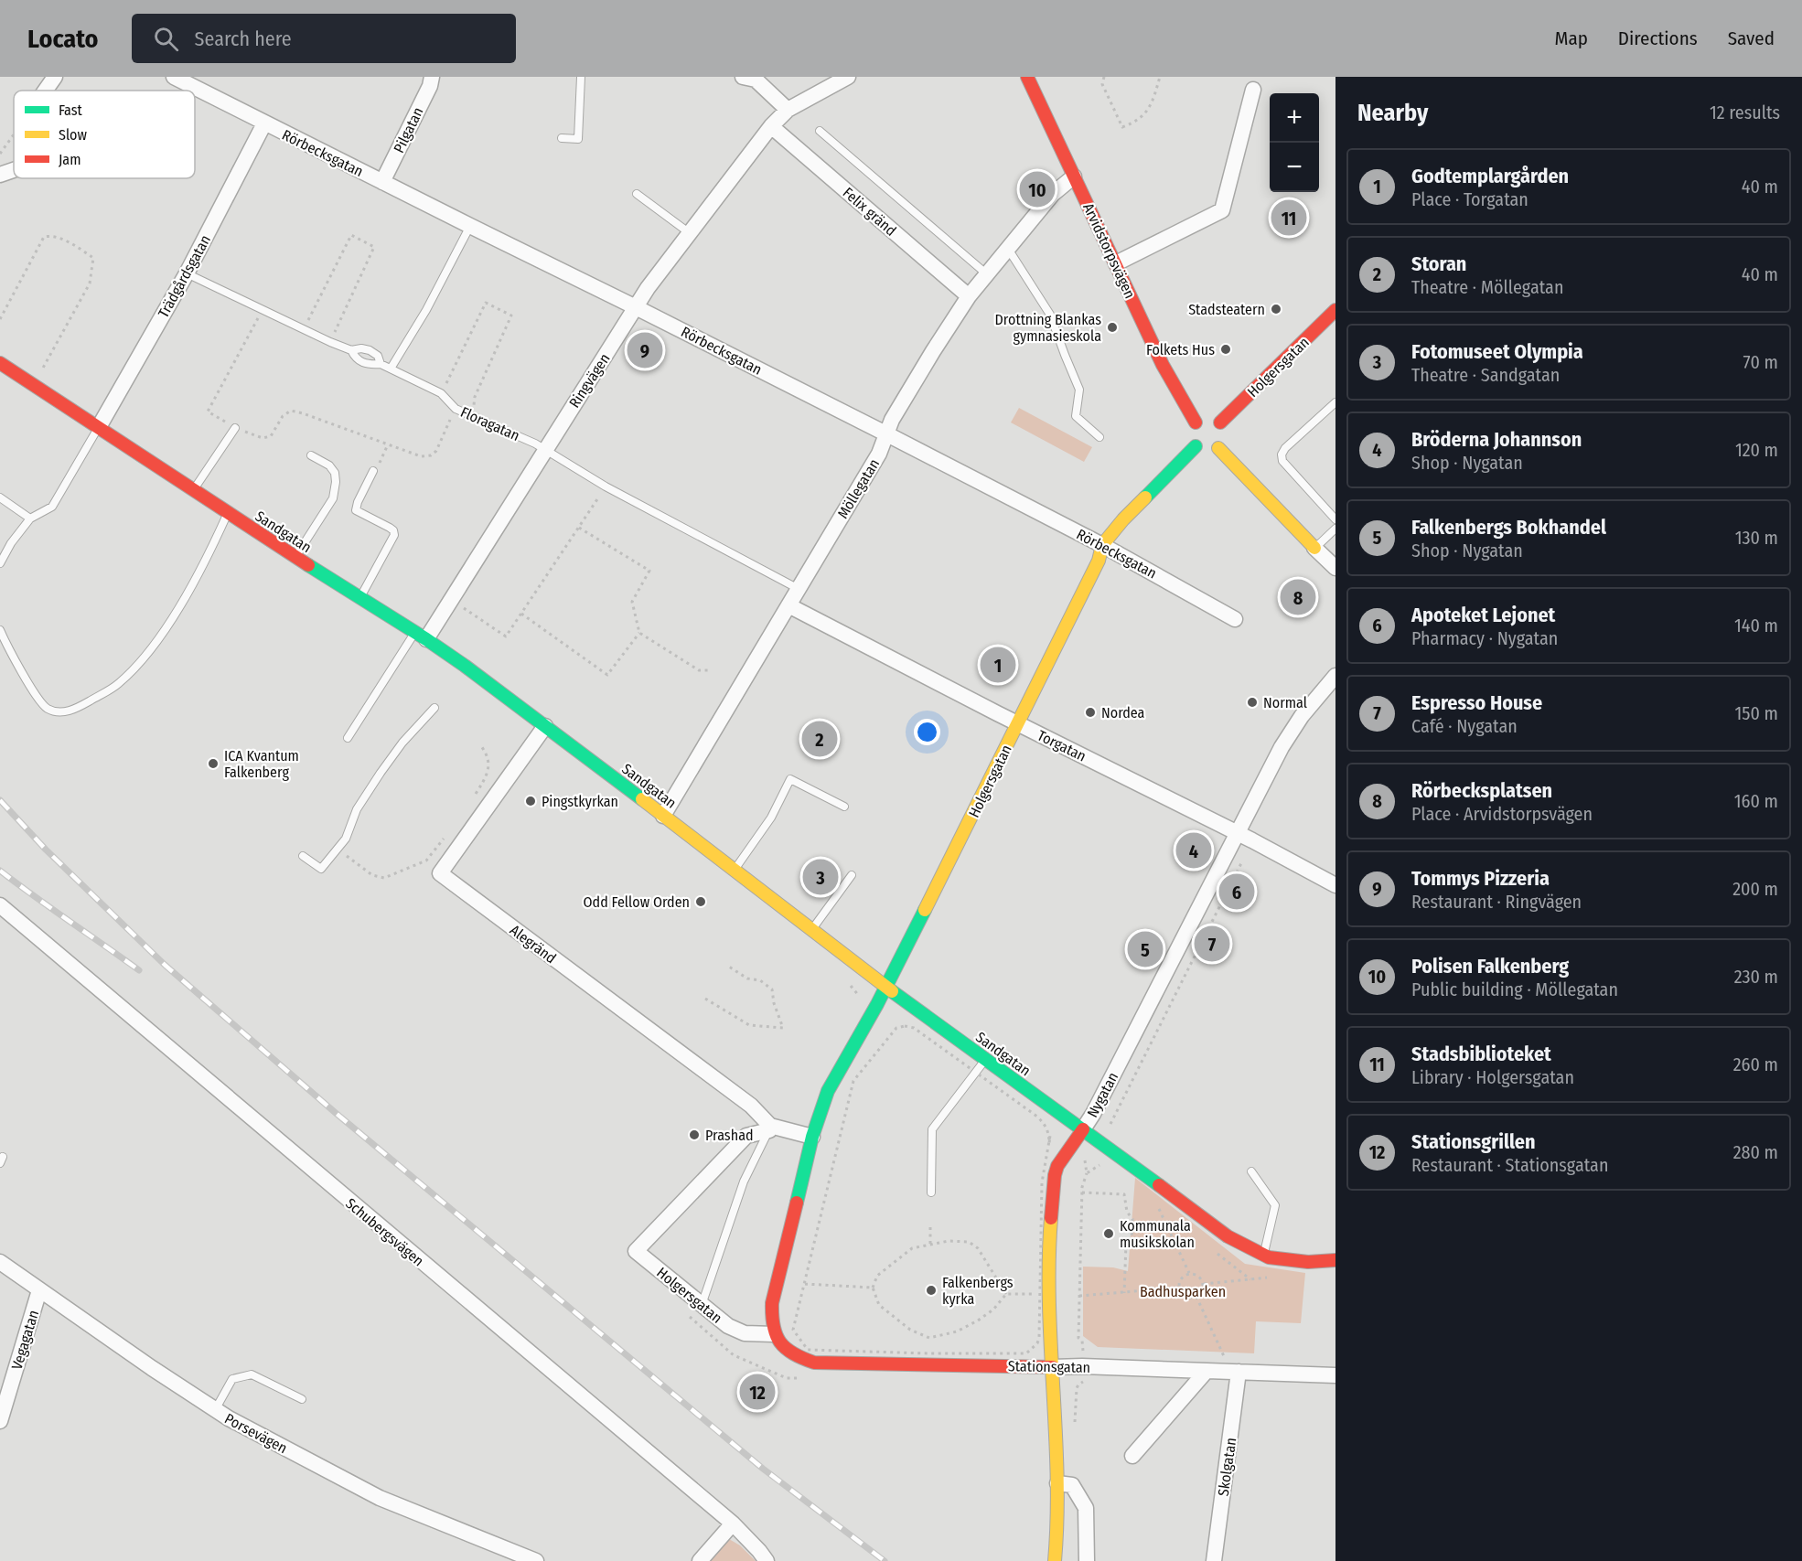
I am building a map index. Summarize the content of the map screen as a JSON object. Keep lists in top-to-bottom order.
{
  "streets": {
    "main road": [
      "Arvidstorpsvägen",
      "Holgersgatan",
      "Sandgatan",
      "Nygatan",
      "Stationsgatan"
    ],
    "street": [
      "Pilgatan",
      "Rörbecksgatan",
      "Felix gränd",
      "Trädgårdsgatan",
      "Ringvägen",
      "Möllegatan",
      "Torgatan",
      "Alegränd",
      "Schubergsvägen",
      "Vegagatan",
      "Porsevägen",
      "Skolgatan"
    ],
    "lane": ["Floragatan"]
  },
  "crossings": [
    ["Pilgatan", "Rörbecksgatan"],
    ["Rörbecksgatan", "Trädgårdsgatan"],
    ["Rörbecksgatan", "Holgersgatan"],
    ["Rörbecksgatan", "Ringvägen"],
    ["Rörbecksgatan", "Möllegatan"],
    ["Felix gränd", "Ringvägen"],
    ["Felix gränd", "Möllegatan"],
    ["Arvidstorpsvägen", "Holgersgatan"],
    ["Arvidstorpsvägen", "Möllegatan"],
    ["Trädgårdsgatan", "Floragatan"],
    ["Trädgårdsgatan", "Sandgatan"],
    ["Holgersgatan", "Sandgatan"],
    ["Holgersgatan", "Torgatan"],
    ["Holgersgatan", "Alegränd"],
    ["Holgersgatan", "Stationsgatan"],
    ["Ringvägen", "Floragatan"],
    ["Ringvägen", "Sandgatan"],
    ["Floragatan", "Möllegatan"],
    ["Möllegatan", "Sandgatan"],
    ["Möllegatan", "Torgatan"],
    ["Sandgatan", "Alegränd"],
    ["Sandgatan", "Nygatan"],
    ["Torgatan", "Nygatan"],
    ["Nygatan", "Stationsgatan"],
    ["Vegagatan", "Porsevägen"],
    ["Stationsgatan", "Skolgatan"]
  ],
  "parks": ["Badhusparken"],
  "places": [
    "Stadsteatern",
    "Drottning Blankas gymnasieskola",
    "Folkets Hus",
    "Normal",
    "Nordea",
    "ICA Kvantum Falkenberg",
    "Pingstkyrkan",
    "Odd Fellow Orden",
    "Prashad",
    "Kommunala musikskolan",
    "Falkenbergs kyrka"
  ],
  "legend": ["Fast", "Slow", "Jam"],
  "page": {
    "header": "Locato",
    "search": "Search here",
    "nav": ["Map", "Directions", "Saved"],
    "heading": ["Nearby", "12 results"],
    "map_buttons": ["+", "−"],
    "list": [
      {
        "mark": "1",
        "name": "Godtemplargården",
        "note": "Place · Torgatan",
        "value": "40 m"
      },
      {
        "mark": "2",
        "name": "Storan",
        "note": "Theatre · Möllegatan",
        "value": "40 m"
      },
      {
        "mark": "3",
        "name": "Fotomuseet Olympia",
        "note": "Theatre · Sandgatan",
        "value": "70 m"
      },
      {
        "mark": "4",
        "name": "Bröderna Johannson",
        "note": "Shop · Nygatan",
        "value": "120 m"
      },
      {
        "mark": "5",
        "name": "Falkenbergs Bokhandel",
        "note": "Shop · Nygatan",
        "value": "130 m"
      },
      {
        "mark": "6",
        "name": "Apoteket Lejonet",
        "note": "Pharmacy · Nygatan",
        "value": "140 m"
      },
      {
        "mark": "7",
        "name": "Espresso House",
        "note": "Café · Nygatan",
        "value": "150 m"
      },
      {
        "mark": "8",
        "name": "Rörbecksplatsen",
        "note": "Place · Arvidstorpsvägen",
        "value": "160 m"
      },
      {
        "mark": "9",
        "name": "Tommys Pizzeria",
        "note": "Restaurant · Ringvägen",
        "value": "200 m"
      },
      {
        "mark": "10",
        "name": "Polisen Falkenberg",
        "note": "Public building · Möllegatan",
        "value": "230 m"
      },
      {
        "mark": "11",
        "name": "Stadsbiblioteket",
        "note": "Library · Holgersgatan",
        "value": "260 m"
      },
      {
        "mark": "12",
        "name": "Stationsgrillen",
        "note": "Restaurant · Stationsgatan",
        "value": "280 m"
      }
    ],
    "pins": [
      "10",
      "11",
      "9",
      "8",
      "1",
      "2",
      "4",
      "3",
      "6",
      "7",
      "5",
      "12"
    ]
  }
}
